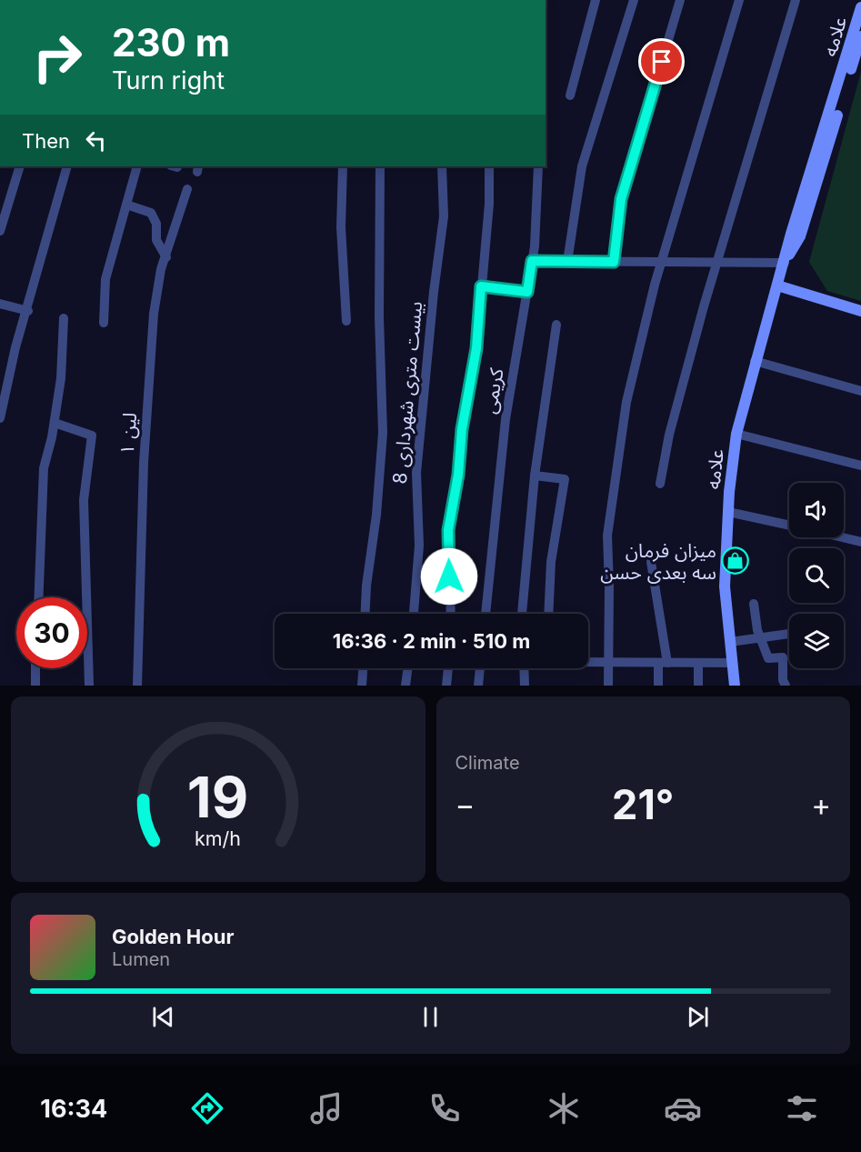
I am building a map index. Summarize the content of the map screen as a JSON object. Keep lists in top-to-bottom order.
{
  "streets": {
    "street": [
      "علامه",
      "کریمی",
      "بیست متری شهرداری 8",
      "لین ۱"
    ]
  },
  "places": {
    "shop": ["میزان فرمان سه بعدی حسن"]
  },
  "page": {
    "turn": ["230 m", "Turn right"],
    "then": "Then",
    "limit": "30",
    "trip": "16:36 · 2 min · 510 m",
    "tile": "Climate",
    "heat": ["−", "21°", "+"],
    "song": ["Golden Hour", "Lumen"],
    "tabs": "16:34",
    "gauge": ["19", "km/h"]
  }
}
